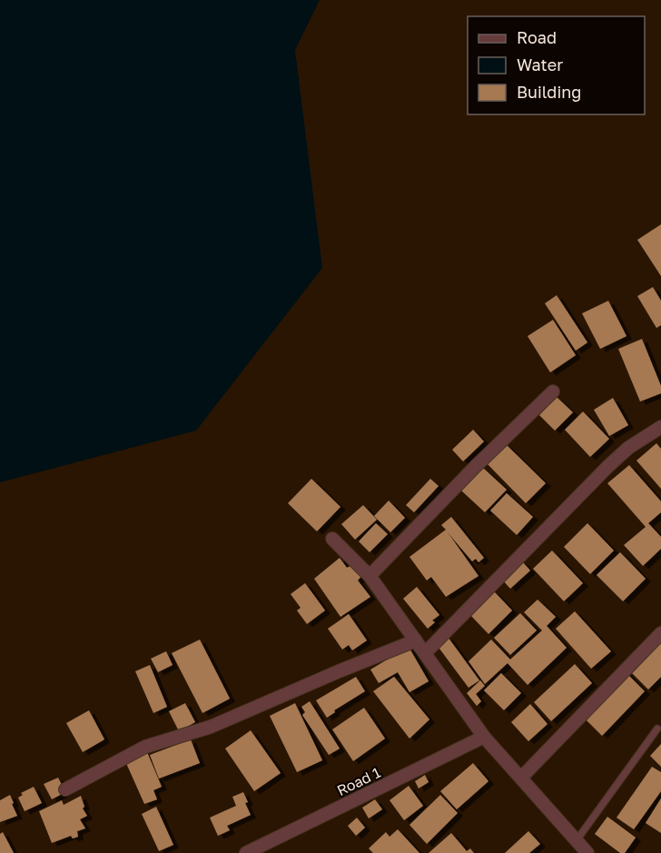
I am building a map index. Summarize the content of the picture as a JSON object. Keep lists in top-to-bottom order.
{
  "streets": {
    "street": ["Road 1"]
  },
  "legend": ["Road", "Water", "Building"]
}
